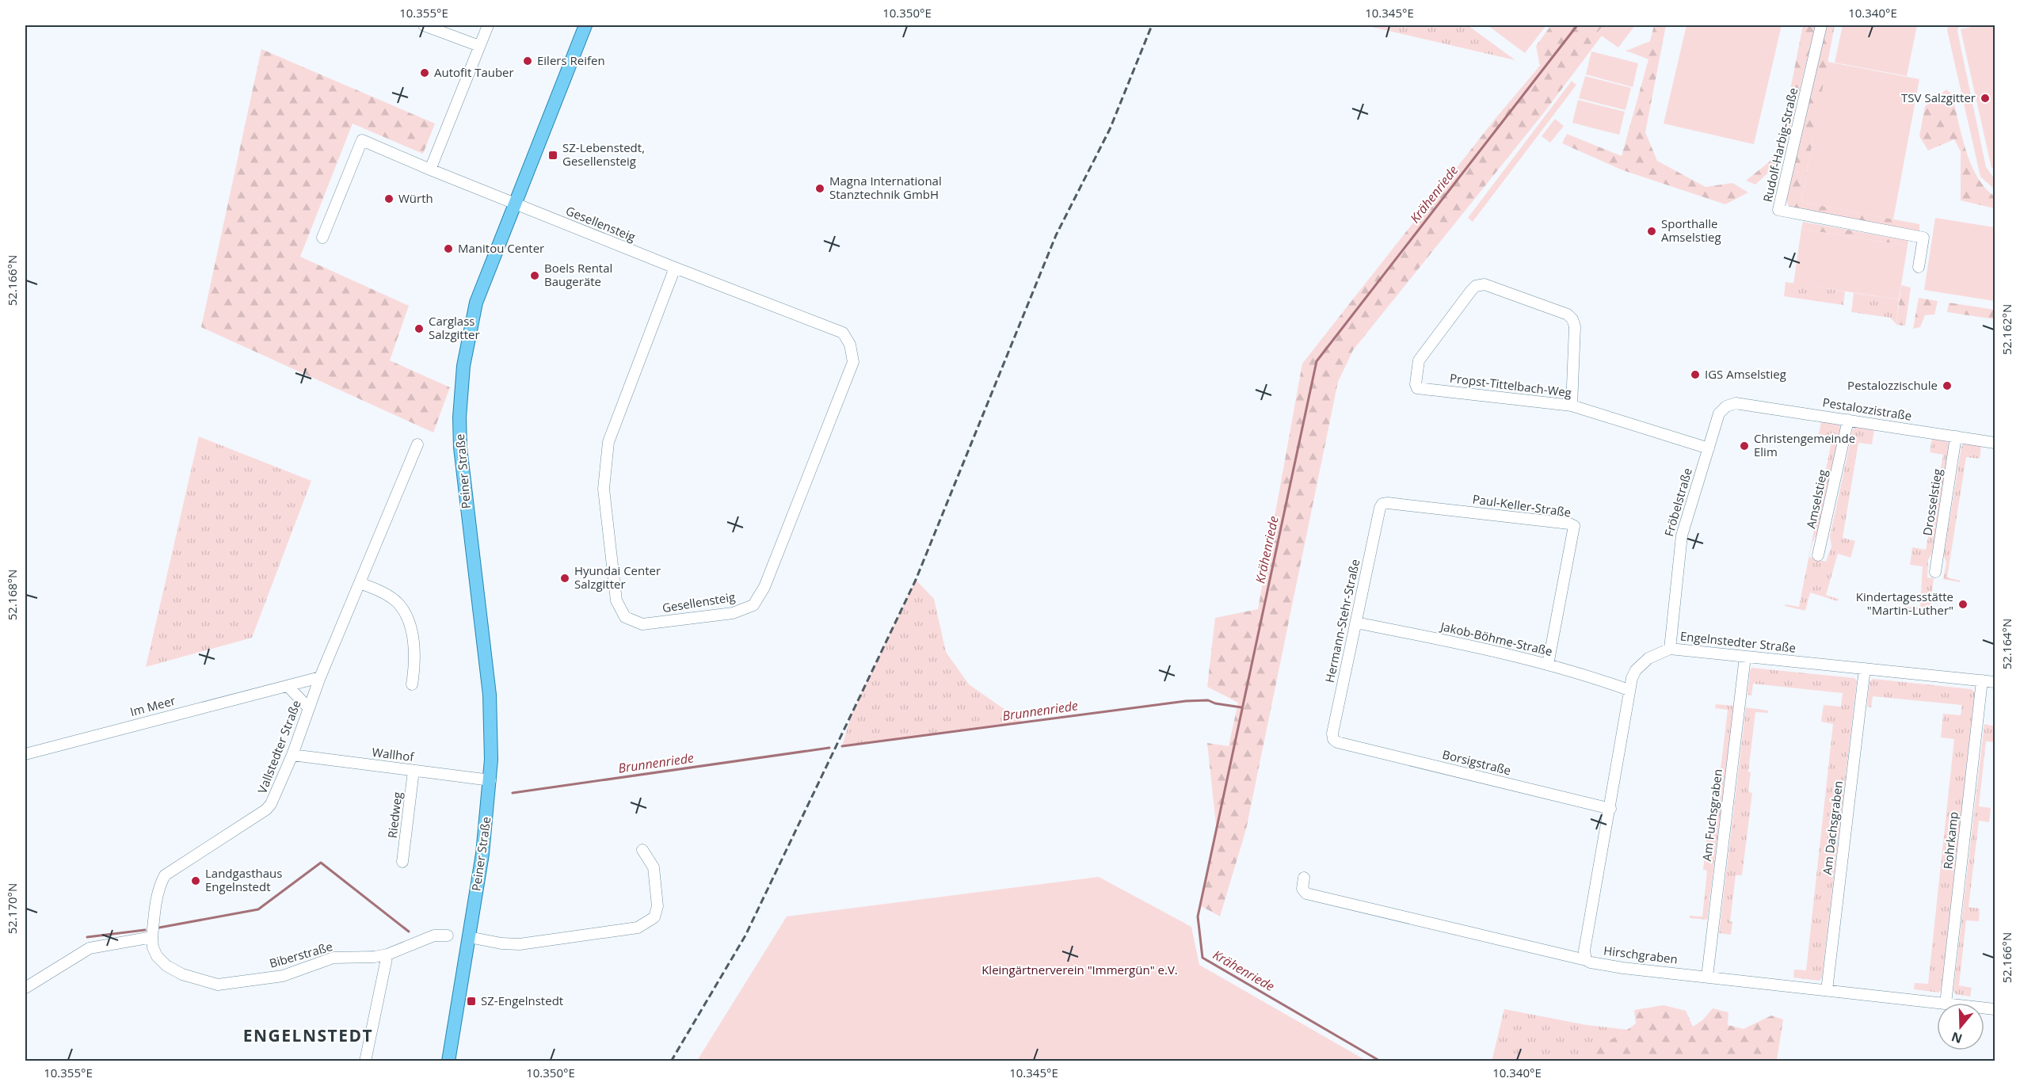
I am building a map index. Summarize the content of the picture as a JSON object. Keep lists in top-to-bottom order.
{
  "streets": {
    "main road": ["Peiner Straße"],
    "street": [
      "Rudolf-Harbig-Straße",
      "Gesellensteig",
      "Propst-Tittelbach-Weg",
      "Pestalozzistraße",
      "Amselstieg",
      "Fröbelstraße",
      "Drosselstieg",
      "Paul-Keller-Straße",
      "Hermann-Stehr-Straße",
      "Jakob-Böhme-Straße",
      "Engelnstedter Straße",
      "Im Meer",
      "Vallstedter Straße",
      "Wallhof",
      "Borsigstraße",
      "Riedweg",
      "Am Fuchsgraben",
      "Am Dachsgraben",
      "Rohrkamp",
      "Biberstraße",
      "Hirschgraben"
    ]
  },
  "crossings": [
    ["Gesellensteig", "Peiner Straße"],
    ["Propst-Tittelbach-Weg", "Fröbelstraße"],
    ["Pestalozzistraße", "Amselstieg"],
    ["Pestalozzistraße", "Fröbelstraße"],
    ["Pestalozzistraße", "Drosselstieg"],
    ["Peiner Straße", "Wallhof"],
    ["Fröbelstraße", "Engelnstedter Straße"],
    ["Paul-Keller-Straße", "Hermann-Stehr-Straße"],
    ["Paul-Keller-Straße", "Jakob-Böhme-Straße"],
    ["Hermann-Stehr-Straße", "Jakob-Böhme-Straße"],
    ["Hermann-Stehr-Straße", "Borsigstraße"],
    ["Jakob-Böhme-Straße", "Engelnstedter Straße"],
    ["Engelnstedter Straße", "Borsigstraße"],
    ["Engelnstedter Straße", "Am Fuchsgraben"],
    ["Engelnstedter Straße", "Am Dachsgraben"],
    ["Engelnstedter Straße", "Rohrkamp"],
    ["Engelnstedter Straße", "Hirschgraben"],
    ["Im Meer", "Vallstedter Straße"],
    ["Vallstedter Straße", "Wallhof"],
    ["Vallstedter Straße", "Biberstraße"],
    ["Wallhof", "Riedweg"],
    ["Am Fuchsgraben", "Hirschgraben"],
    ["Am Dachsgraben", "Hirschgraben"]
  ],
  "districts": ["ENGELNSTEDT"],
  "water": ["Krähenriede", "Brunnenriede"],
  "parks": ["Kleingärtnerverein \"Immergün\" e.V."],
  "places": {
    "other": [
      "Eilers Reifen",
      "Autofit Tauber",
      "TSV Salzgitter",
      "Magna International Stanztechnik GmbH",
      "Würth",
      "Sporthalle Amselstieg",
      "Manitou Center",
      "Boels Rental Baugeräte",
      "Carglass Salzgitter",
      "IGS Amselstieg",
      "Pestalozzischule",
      "Christengemeinde Elim",
      "Hyundai Center Salzgitter",
      "Kindertagesstätte \"Martin-Luther\"",
      "Landgasthaus Engelnstedt"
    ],
    "transit": ["SZ-Lebenstedt, Gesellensteig", "SZ-Engelnstedt"]
  },
  "north": "bottom",
  "coordinates": [
    "10.355°E",
    "10.350°E",
    "10.345°E",
    "10.340°E",
    "52.166°N",
    "52.162°N",
    "52.168°N",
    "52.164°N",
    "52.170°N"
  ]
}
